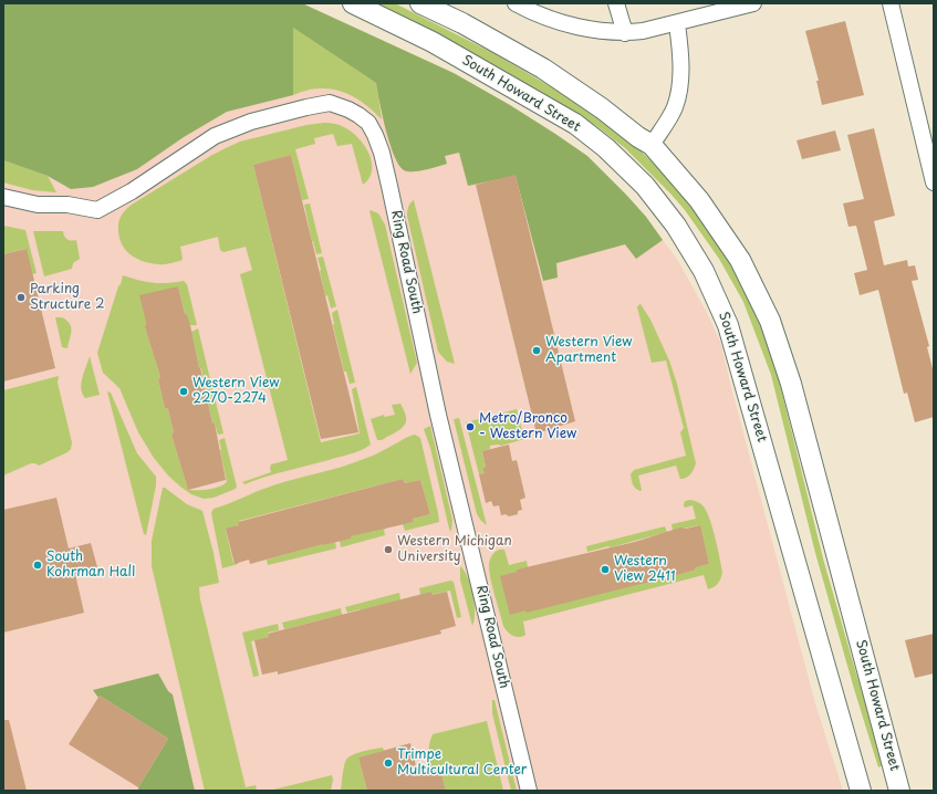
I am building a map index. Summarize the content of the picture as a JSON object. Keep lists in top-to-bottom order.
{
  "streets": {
    "street": ["South Howard Street", "Ring Road South"]
  },
  "places": [
    "Parking Structure 2",
    "Western View Apartment",
    "Western View 2270-2274",
    "Metro/Bronco - Western View",
    "Western Michigan University",
    "South Kohrman Hall",
    "Western View 2411",
    "Trimpe Multicultural Center"
  ]
}
